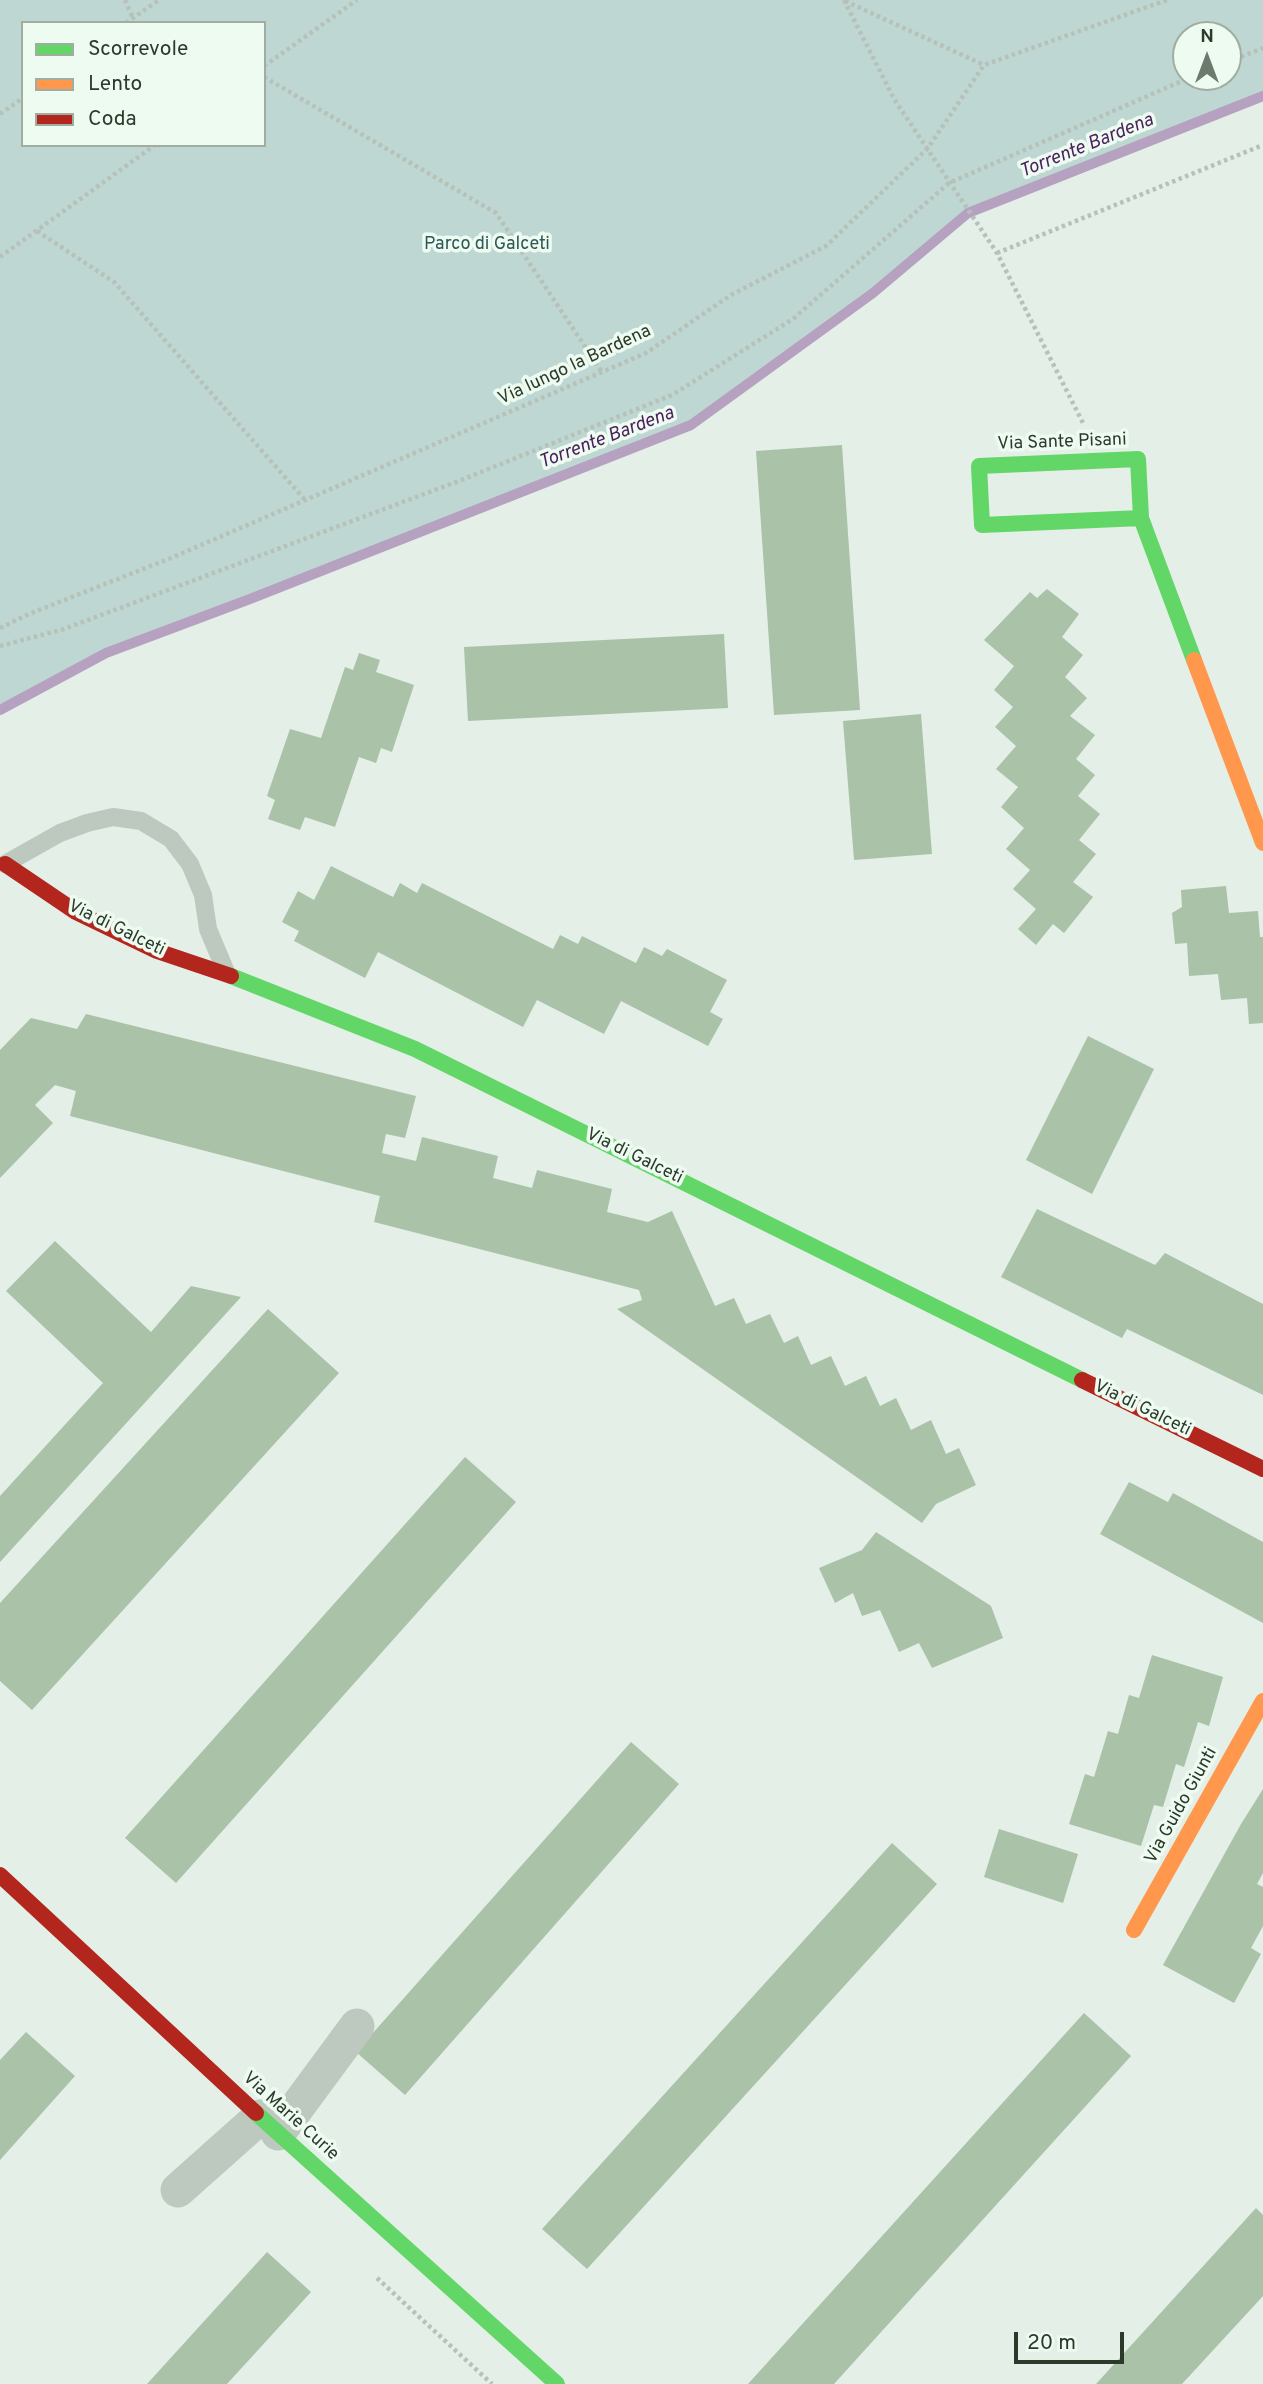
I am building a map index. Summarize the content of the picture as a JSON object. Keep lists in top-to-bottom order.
{
  "streets": {
    "street": [
      "Via Sante Pisani",
      "Via di Galceti",
      "Via Guido Giunti",
      "Via Marie Curie"
    ],
    "path": ["Via lungo la Bardena"]
  },
  "water": ["Torrente Bardena"],
  "parks": ["Parco di Galceti"],
  "legend": ["Scorrevole", "Lento", "Coda"],
  "scale_bar": "20 m",
  "north": "top"
}
